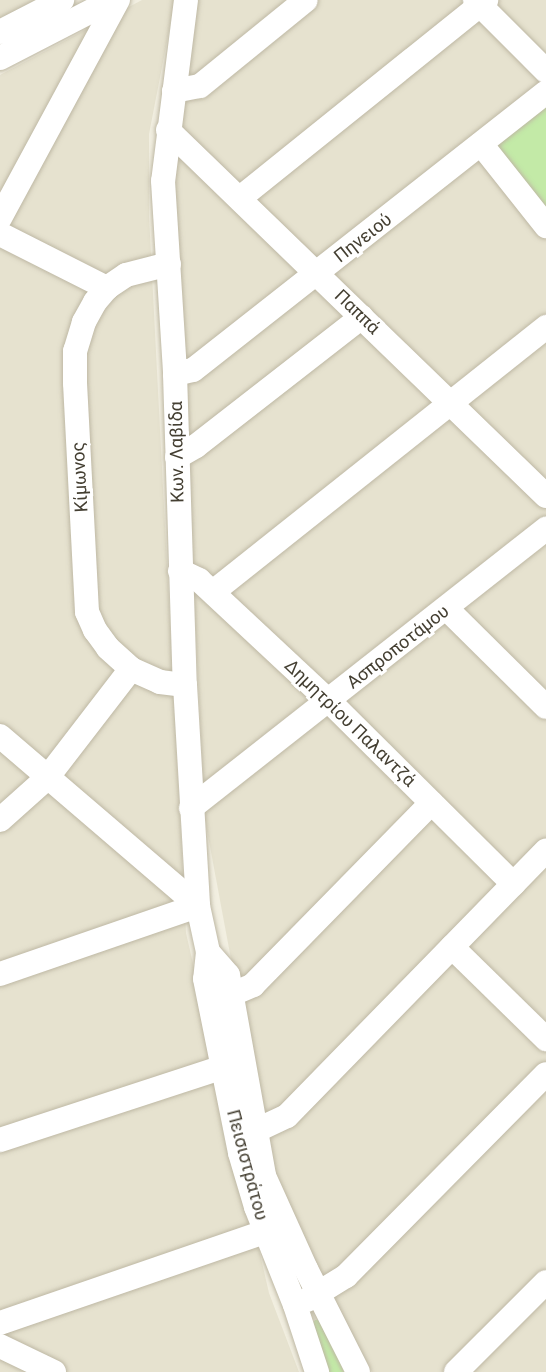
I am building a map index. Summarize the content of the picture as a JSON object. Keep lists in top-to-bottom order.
{
  "streets": {
    "street": [
      "Πηνειού",
      "Παππά",
      "Κων. Λαβίδα",
      "Κίμωνος",
      "Ασπροποτάμου",
      "Δημητρίου Παλαντζά",
      "Πεισιστράτου"
    ]
  },
  "crossings": [
    ["Πηνειού", "Παππά"],
    ["Πηνειού", "Κων. Λαβίδα"],
    ["Παππά", "Κων. Λαβίδα"],
    ["Κων. Λαβίδα", "Κίμωνος"],
    ["Κων. Λαβίδα", "Ασπροποτάμου"],
    ["Κων. Λαβίδα", "Δημητρίου Παλαντζά"],
    ["Κων. Λαβίδα", "Πεισιστράτου"],
    ["Ασπροποτάμου", "Δημητρίου Παλαντζά"]
  ]
}
